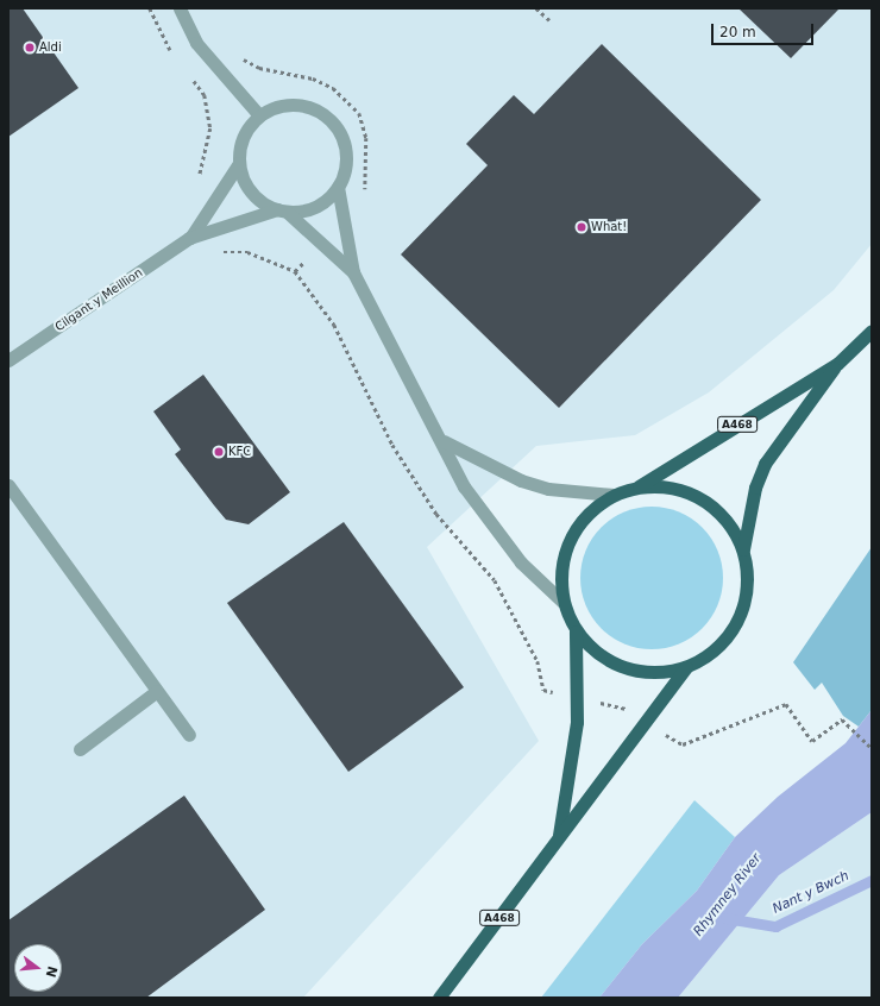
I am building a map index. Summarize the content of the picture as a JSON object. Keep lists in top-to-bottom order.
{
  "streets": {
    "main road": ["A468"],
    "street": ["Cilgant y Meillion"]
  },
  "water": ["Nant y Bwch", "Rhymney River"],
  "places": ["Aldi", "What!", "KFC"],
  "scale_bar": "20 m",
  "north": "right"
}
